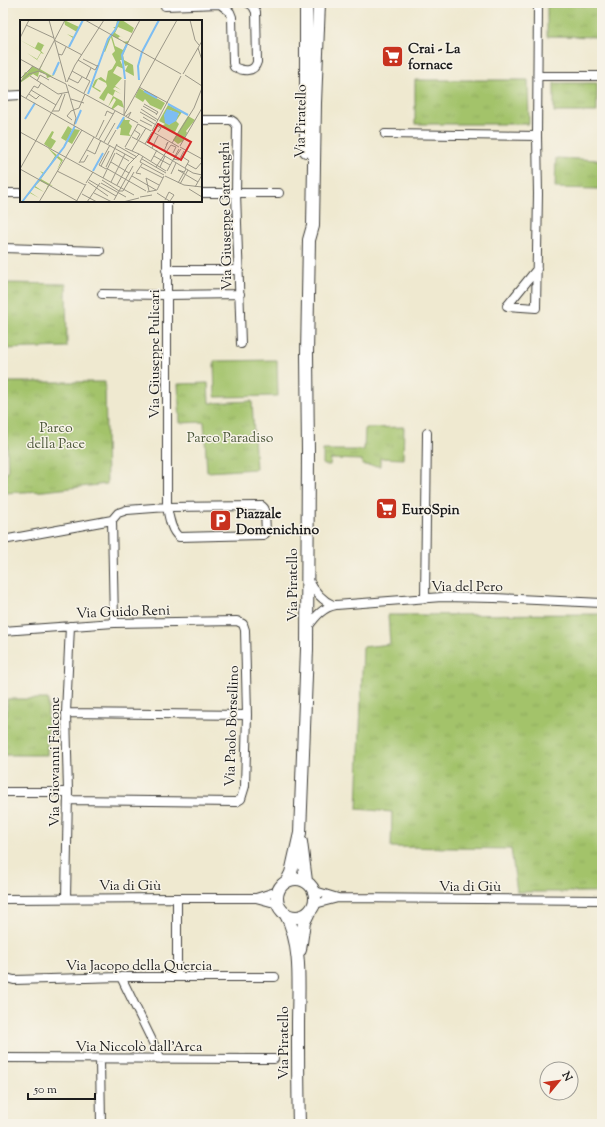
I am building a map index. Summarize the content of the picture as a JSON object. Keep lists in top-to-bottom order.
{
  "streets": {
    "main road": ["Via Piratello"],
    "street": [
      "Via Giuseppe Gardenghi",
      "Via Giuseppe Pulicari",
      "Via del Pero",
      "Via Guido Reni",
      "Via Paolo Borsellino",
      "Via Giovanni Falcone",
      "Via di Giù",
      "Via Jacopo della Quercia",
      "Via Niccolò dall'Arca"
    ]
  },
  "crossings": [
    ["Via Piratello", "Via del Pero"],
    ["Via Piratello", "Via di Giù"],
    ["Via Guido Reni", "Via Paolo Borsellino"],
    ["Via Guido Reni", "Via Giovanni Falcone"],
    ["Via Paolo Borsellino", "Via Giovanni Falcone"],
    ["Via Giovanni Falcone", "Via di Giù"]
  ],
  "parks": ["Parco della Pace", "Parco Paradiso"],
  "places": {
    "supermarket": ["Crai - La fornace", "EuroSpin"],
    "parking": ["Piazzale Domenichino"]
  },
  "scale_bar": "50 m",
  "north": "top right"
}
